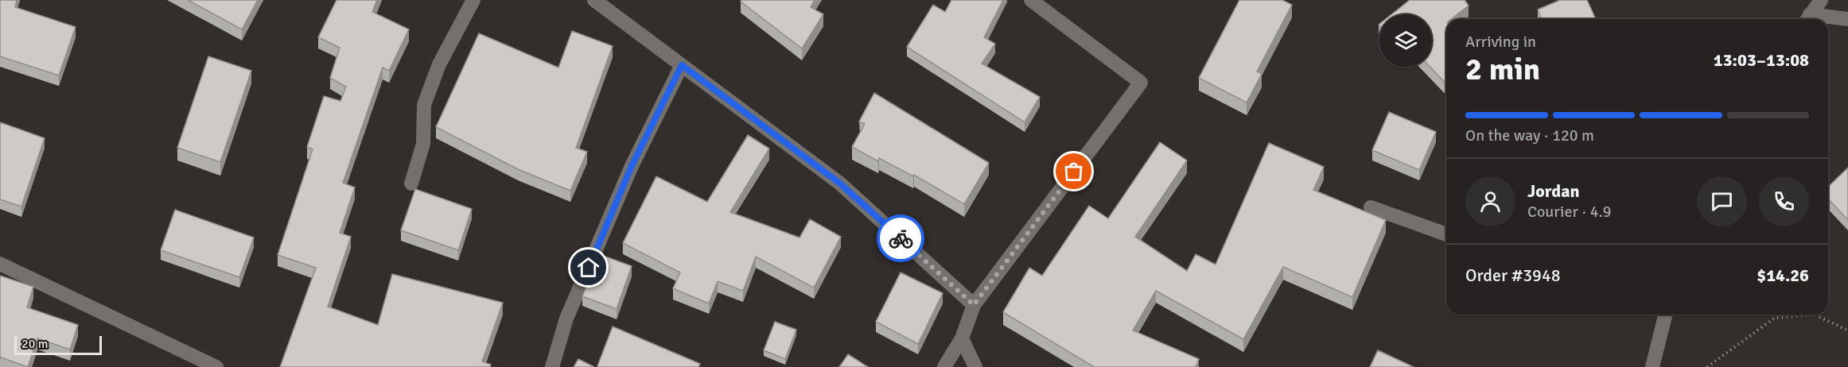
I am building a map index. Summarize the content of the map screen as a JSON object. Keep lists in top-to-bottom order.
{
  "scale_bar": "20 m",
  "page": {
    "heading": ["2 min", "Arriving in", "13:03–13:08"],
    "panel": [
      "Jordan",
      "Courier · 4.9",
      "Order #3948",
      "$14.26"
    ],
    "bar": "On the way · 120 m",
    "scale": "20 m"
  }
}
